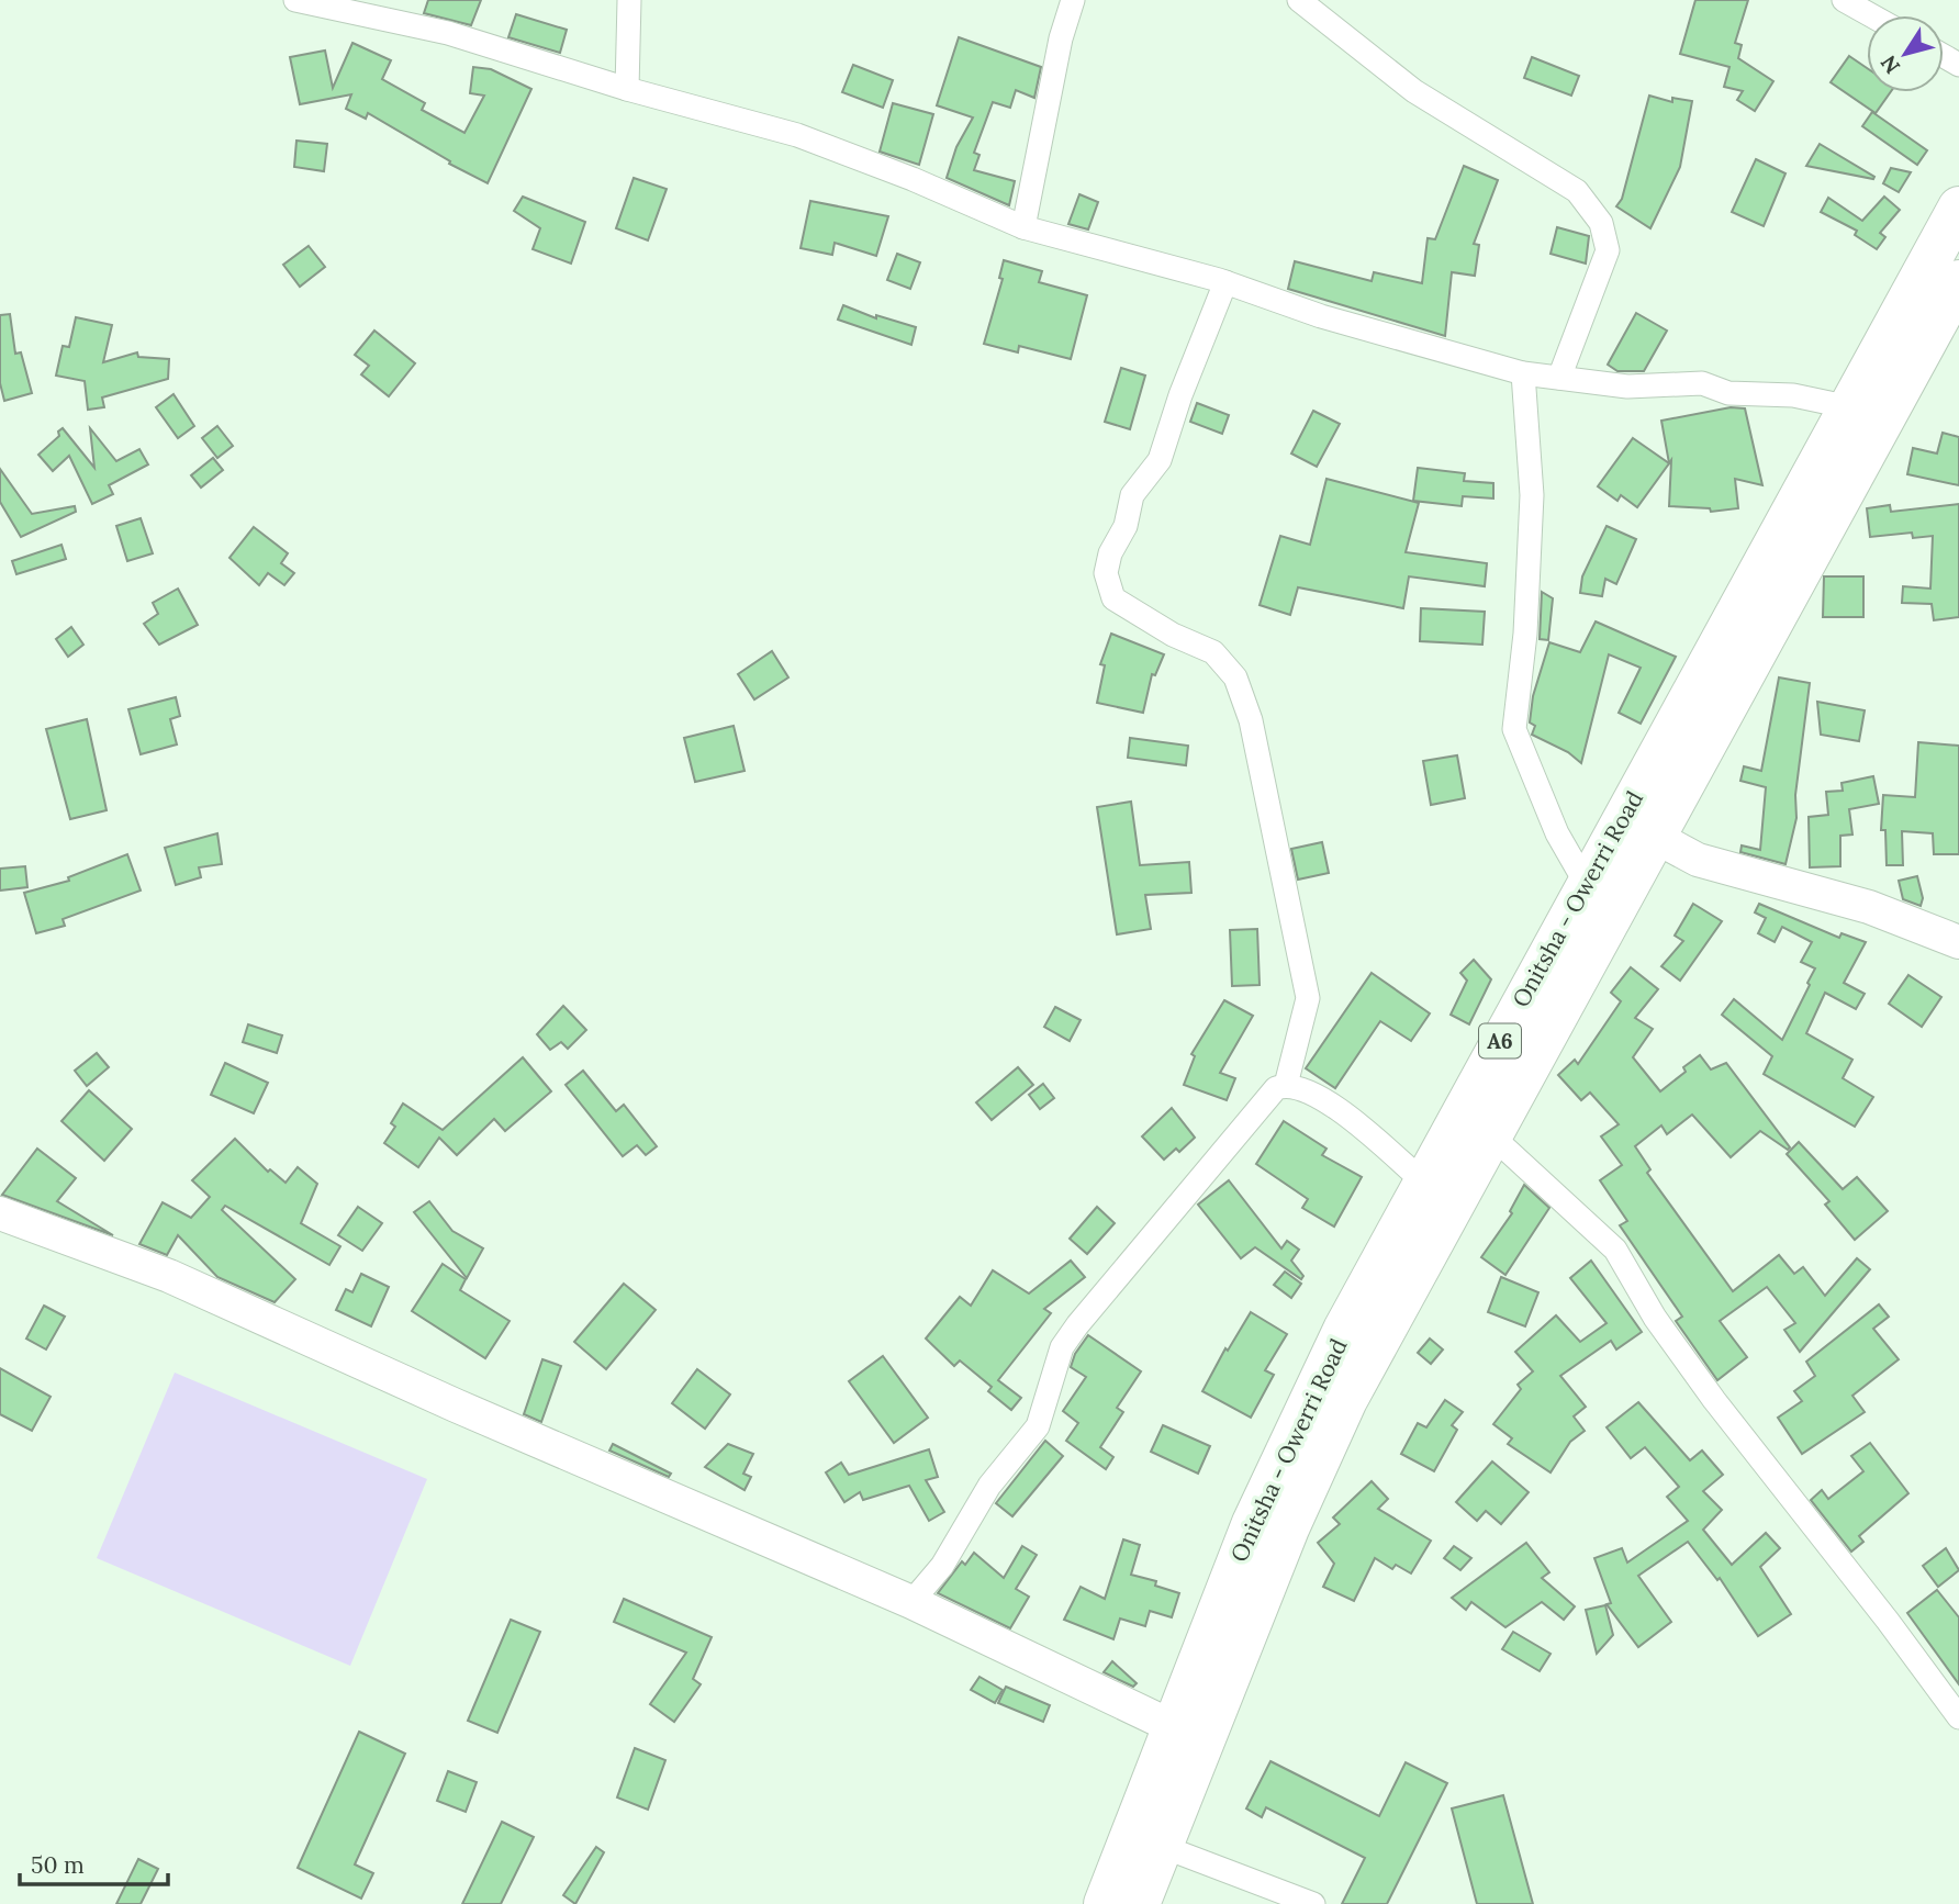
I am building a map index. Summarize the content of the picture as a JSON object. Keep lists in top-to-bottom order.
{
  "streets": {
    "highway": ["Onitsha - Owerri Road", "A6"]
  },
  "scale_bar": "50 m",
  "north": "bottom left"
}
